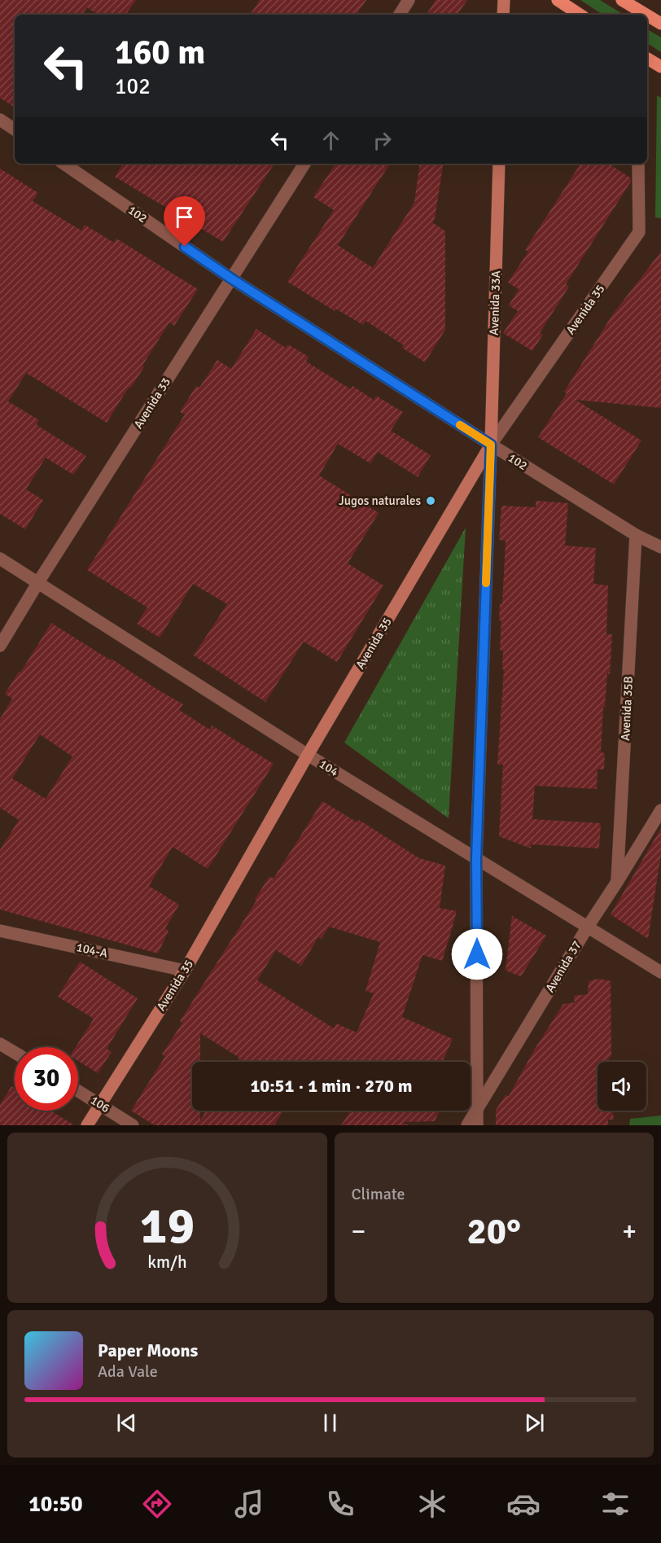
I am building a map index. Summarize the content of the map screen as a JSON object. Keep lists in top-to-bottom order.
{
  "streets": {
    "street": [
      "102",
      "Avenida 33A",
      "Avenida 35",
      "Avenida 33",
      "Avenida 35B",
      "104",
      "104-A",
      "Avenida 37",
      "106"
    ]
  },
  "crossings": [
    ["102", "Avenida 33A"],
    ["102", "Avenida 35"],
    ["102", "Avenida 33"],
    ["102", "Avenida 35B"],
    ["Avenida 33A", "Avenida 35"],
    ["Avenida 35", "104"],
    ["Avenida 35", "104-A"],
    ["Avenida 35", "106"],
    ["Avenida 33", "104"],
    ["Avenida 35B", "Avenida 37"],
    ["104", "Avenida 37"]
  ],
  "places": ["Jugos naturales"],
  "page": {
    "turn": ["160 m", "102"],
    "limit": "30",
    "trip": "10:51 · 1 min · 270 m",
    "tile": "Climate",
    "heat": ["−", "20°", "+"],
    "song": ["Paper Moons", "Ada Vale"],
    "tabs": "10:50",
    "gauge": ["19", "km/h"]
  }
}
